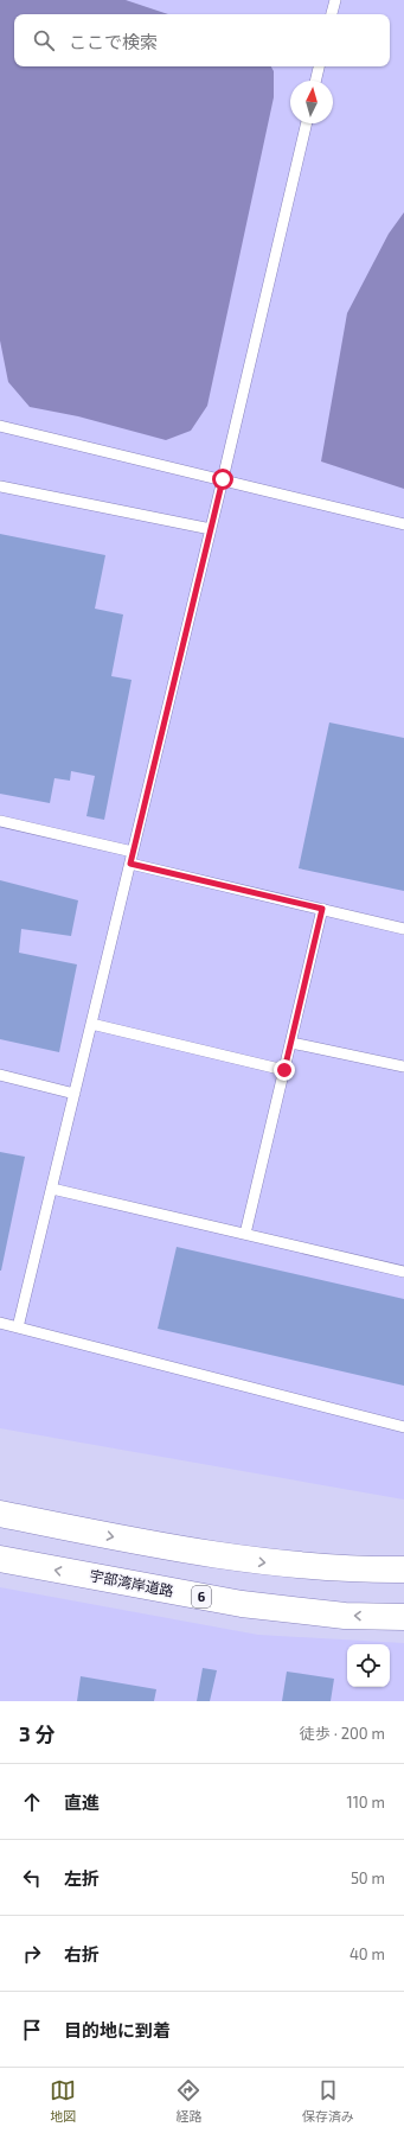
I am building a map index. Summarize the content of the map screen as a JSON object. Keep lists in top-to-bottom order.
{
  "streets": {
    "highway": ["宇部湾岸道路", "6"]
  },
  "north": "top",
  "page": {
    "search": "ここで検索",
    "heading": ["3 分", "徒歩 · 200 m"],
    "list": [
      ["直進", "110 m"],
      ["左折", "50 m"],
      ["右折", "40 m"],
      "目的地に到着"
    ],
    "nav": ["地図", "経路", "保存済み"]
  }
}
